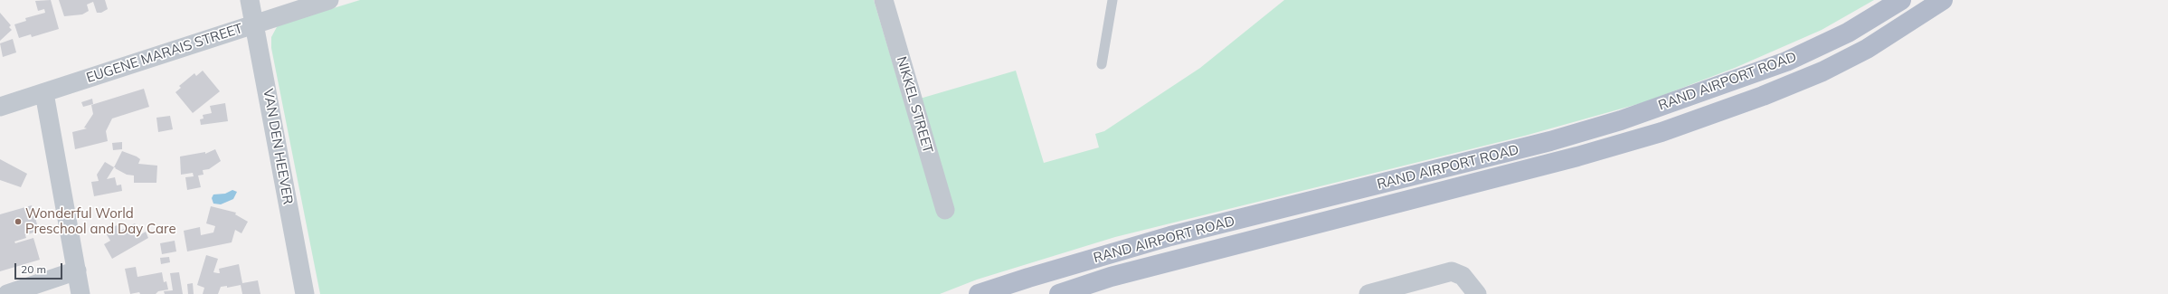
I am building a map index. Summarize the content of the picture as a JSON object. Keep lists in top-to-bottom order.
{
  "streets": {
    "main road": ["RAND AIRPORT ROAD"],
    "street": ["EUGENE MARAIS STREET", "NIKKEL STREET", "VAN DEN HEEVER"]
  },
  "crossings": [
    ["EUGENE MARAIS STREET", "VAN DEN HEEVER"]
  ],
  "places": ["Wonderful World Preschool and Day Care"],
  "scale_bar": "20 m"
}
